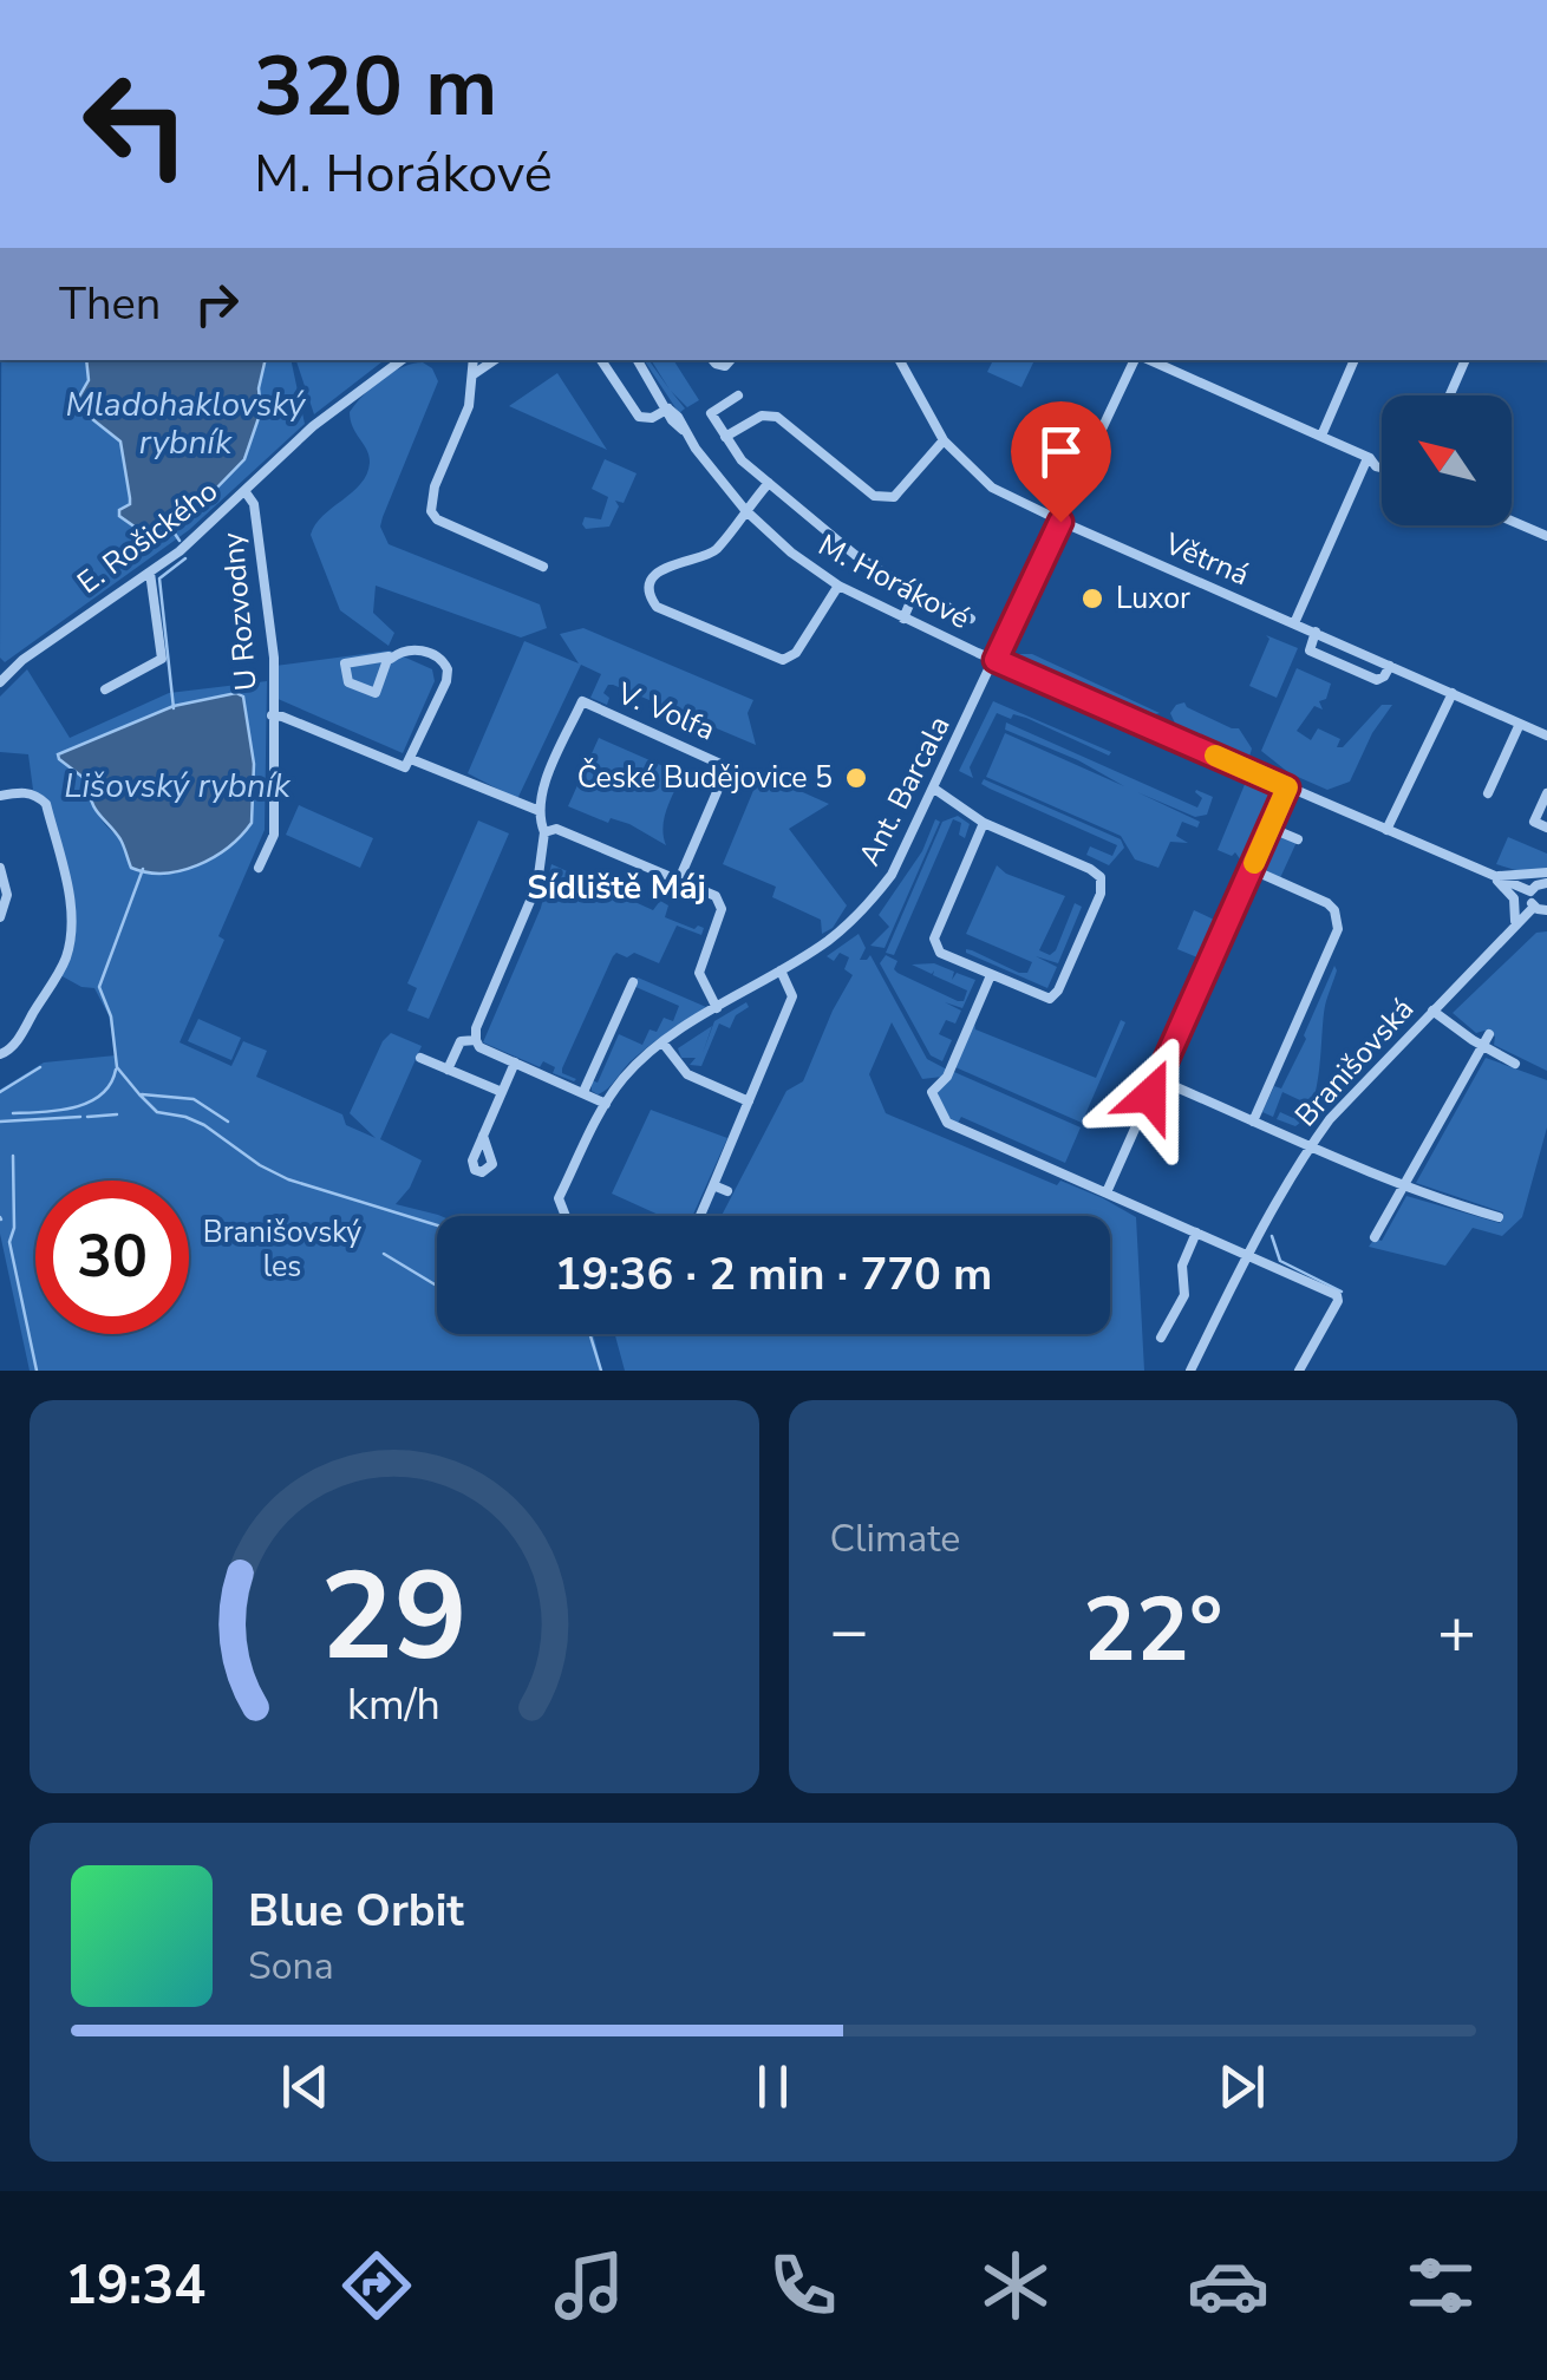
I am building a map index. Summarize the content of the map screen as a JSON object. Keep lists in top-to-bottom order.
{
  "streets": {
    "street": [
      "E. Rošického",
      "Větrná",
      "M. Horákové",
      "U Rozvodny",
      "V. Volfa",
      "Ant. Barcala",
      "Branišovská"
    ]
  },
  "crossings": [
    ["E. Rošického", "U Rozvodny"],
    ["Větrná", "Ant. Barcala"],
    ["M. Horákové", "Ant. Barcala"]
  ],
  "districts": ["Sídliště Máj"],
  "water": ["Mladohaklovský rybník", "Lišovský rybník"],
  "parks": ["Branišovský les"],
  "places": ["Luxor", "České Budějovice 5"],
  "north": "top left",
  "page": {
    "turn": ["320 m", "M. Horákové"],
    "then": "Then",
    "limit": "30",
    "trip": "19:36 · 2 min · 770 m",
    "tile": "Climate",
    "heat": ["−", "22°", "+"],
    "song": ["Blue Orbit", "Sona"],
    "tabs": "19:34",
    "gauge": ["29", "km/h"]
  }
}
